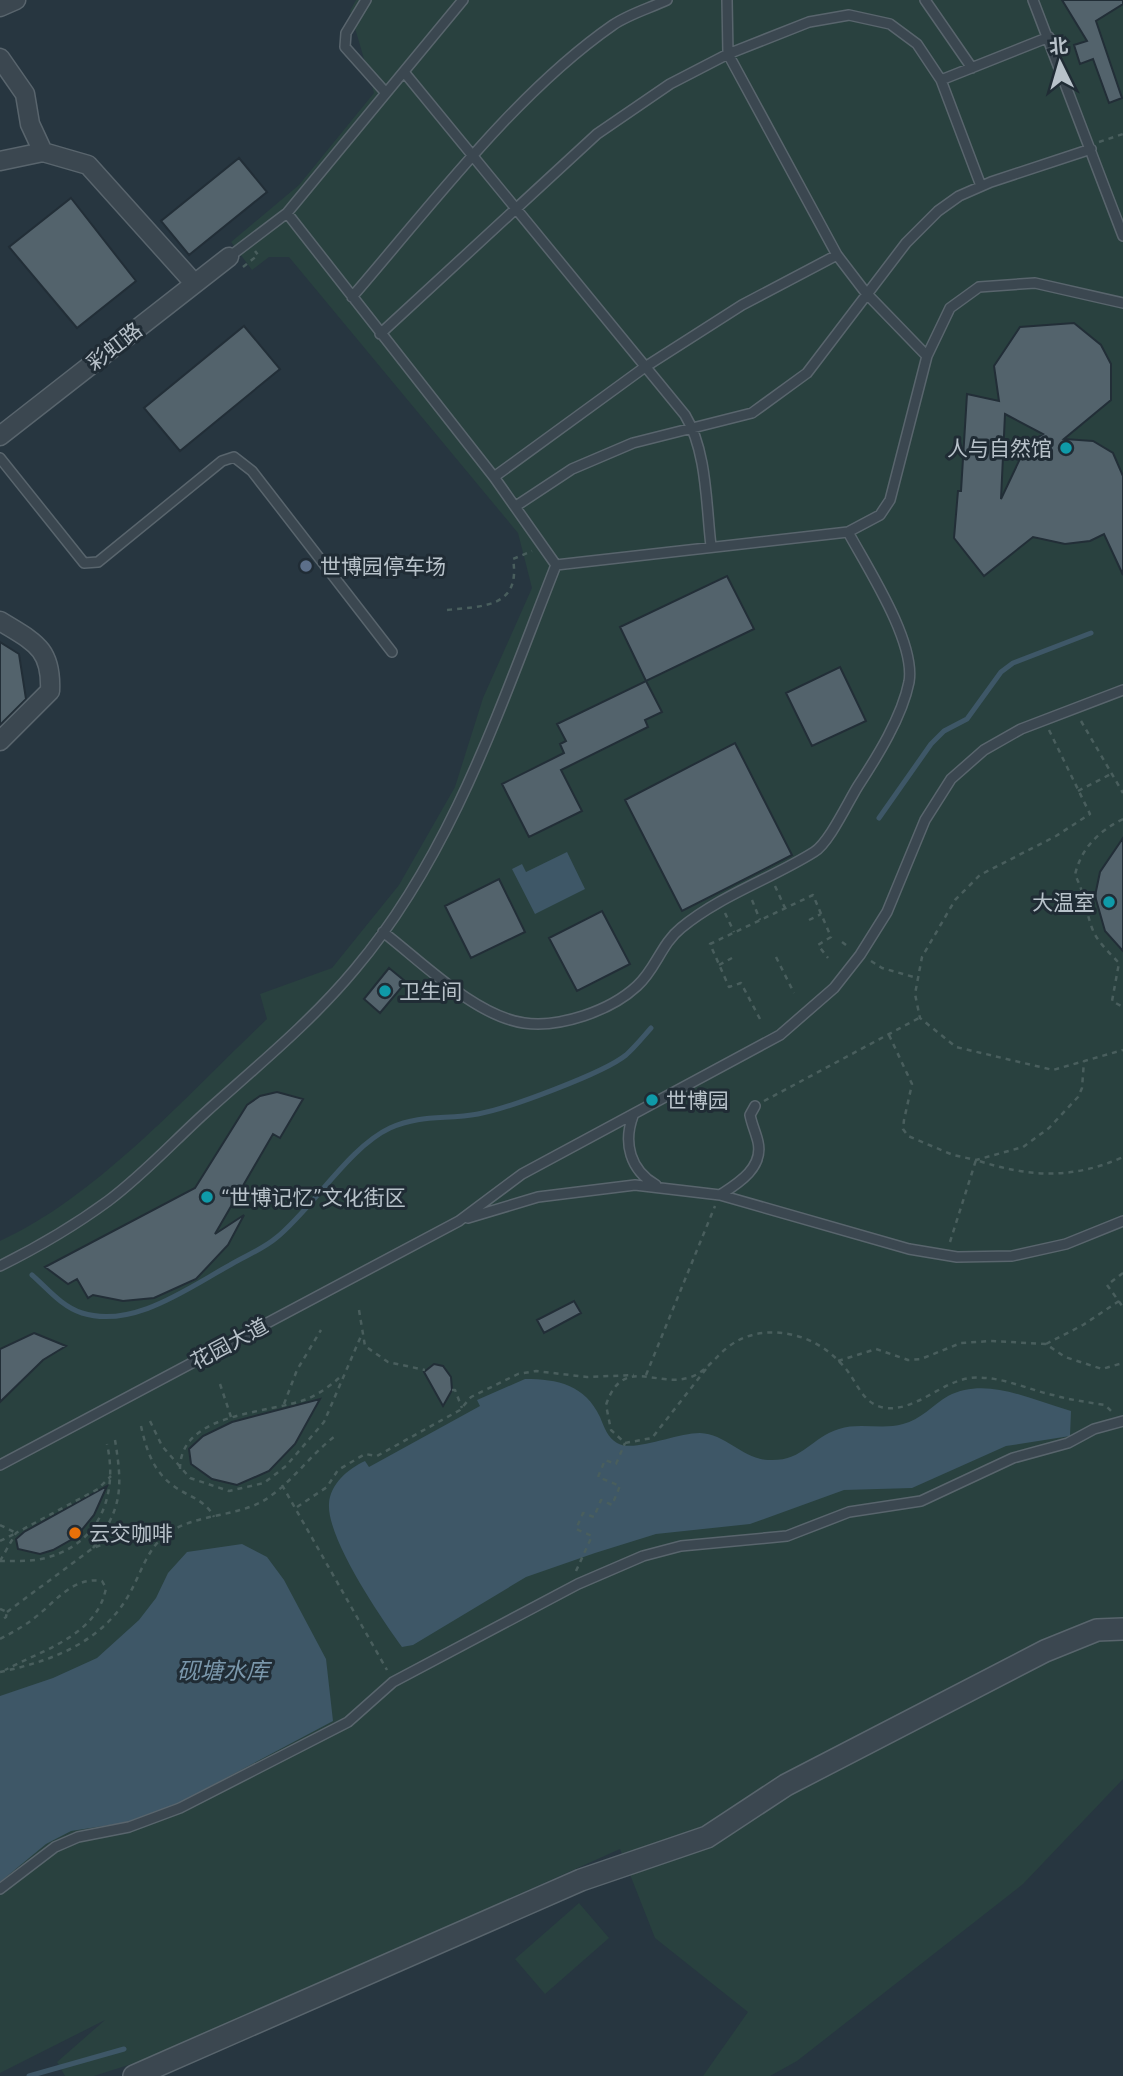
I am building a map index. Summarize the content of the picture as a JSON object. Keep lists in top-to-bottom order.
{
  "streets": {
    "street": ["彩虹路"],
    "lane": ["花园大道"]
  },
  "water": ["砚塘水库"],
  "places": [
    "人与自然馆",
    "世博园停车场",
    "大温室",
    "卫生间",
    "世博园",
    "“世博记忆”文化街区",
    "云交咖啡"
  ],
  "north": "top"
}
